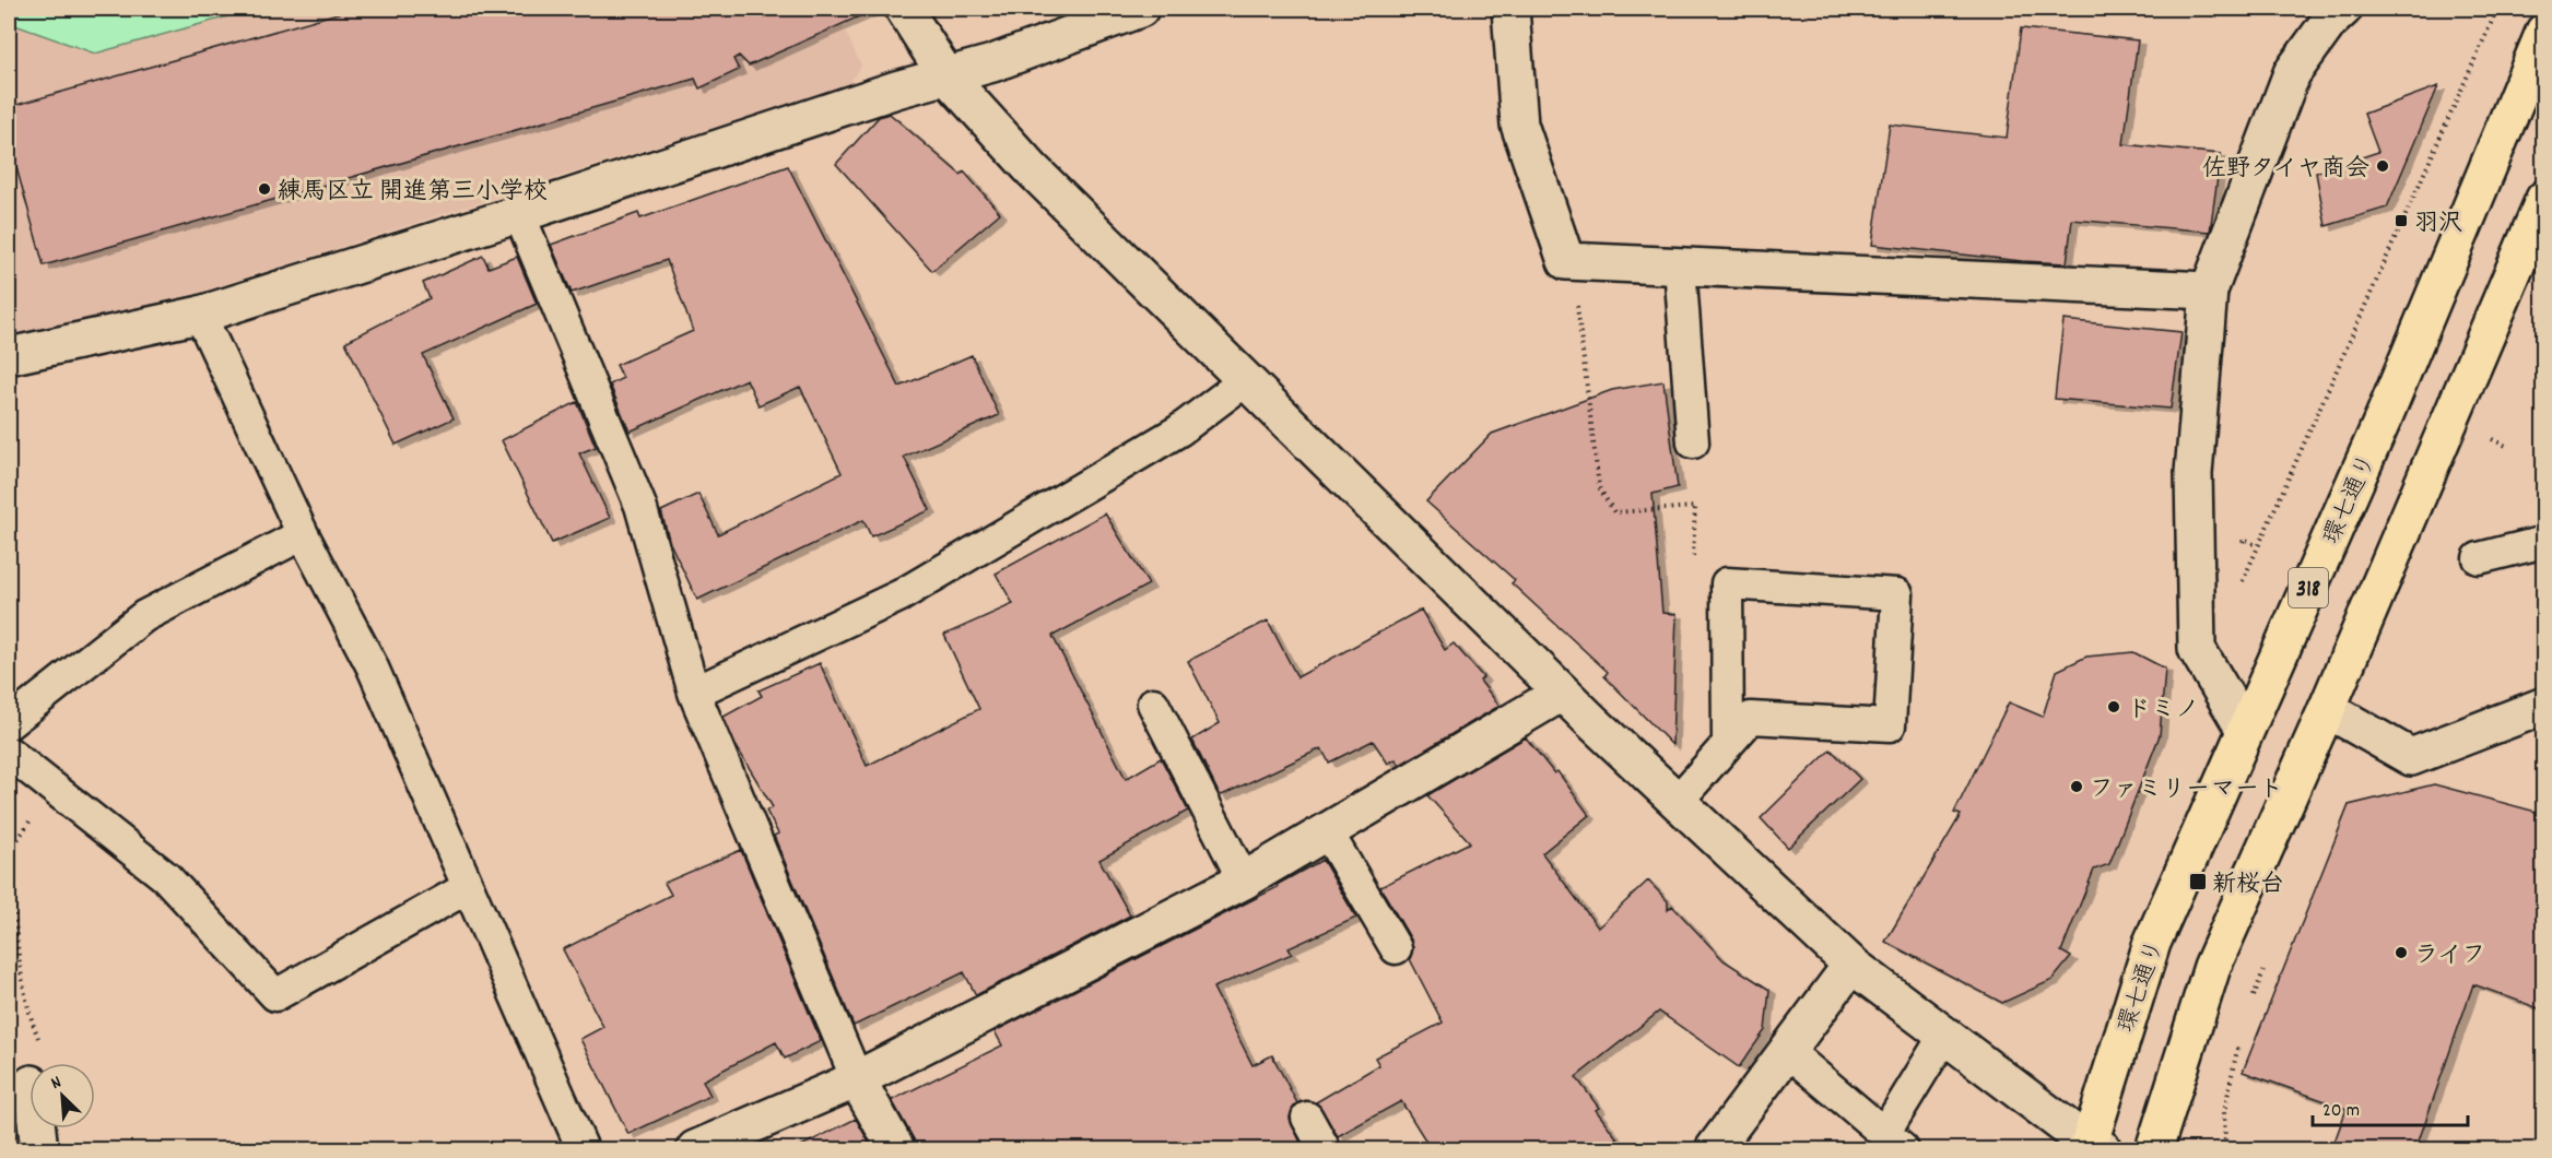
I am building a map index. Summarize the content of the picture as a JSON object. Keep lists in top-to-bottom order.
{
  "streets": {
    "main road": ["環七通り", "318"]
  },
  "places": {
    "other": [
      "佐野タイヤ商会",
      "練馬区立 開進第三小学校",
      "ドミノ",
      "ファミリーマート",
      "ライフ"
    ],
    "transit": ["羽沢", "新桜台"]
  },
  "scale_bar": "20 m",
  "north": "top left"
}
